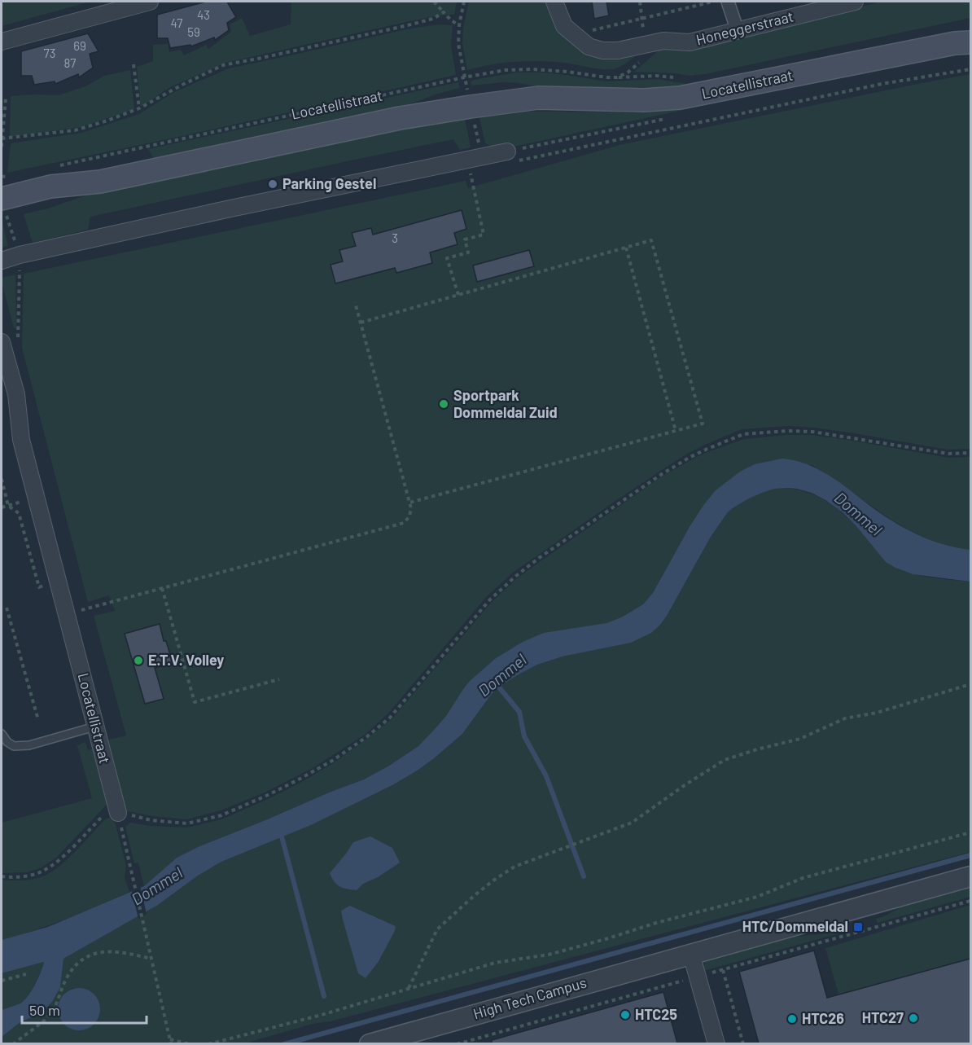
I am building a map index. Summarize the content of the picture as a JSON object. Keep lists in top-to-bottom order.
{
  "streets": {
    "main road": ["Locatellistraat"],
    "street": ["Honeggerstraat", "High Tech Campus"]
  },
  "crossings": [
    ["Honeggerstraat", "Locatellistraat"]
  ],
  "water": ["Dommel"],
  "places": {
    "other": [
      "Parking Gestel",
      "Sportpark Dommeldal Zuid",
      "E.T.V. Volley",
      "HTC25",
      "HTC27",
      "HTC26"
    ],
    "transit": ["HTC/Dommeldal"]
  },
  "house_numbers": [
    "43",
    "47",
    "59",
    "69",
    "73",
    "87",
    "3"
  ],
  "scale_bar": "50 m"
}
